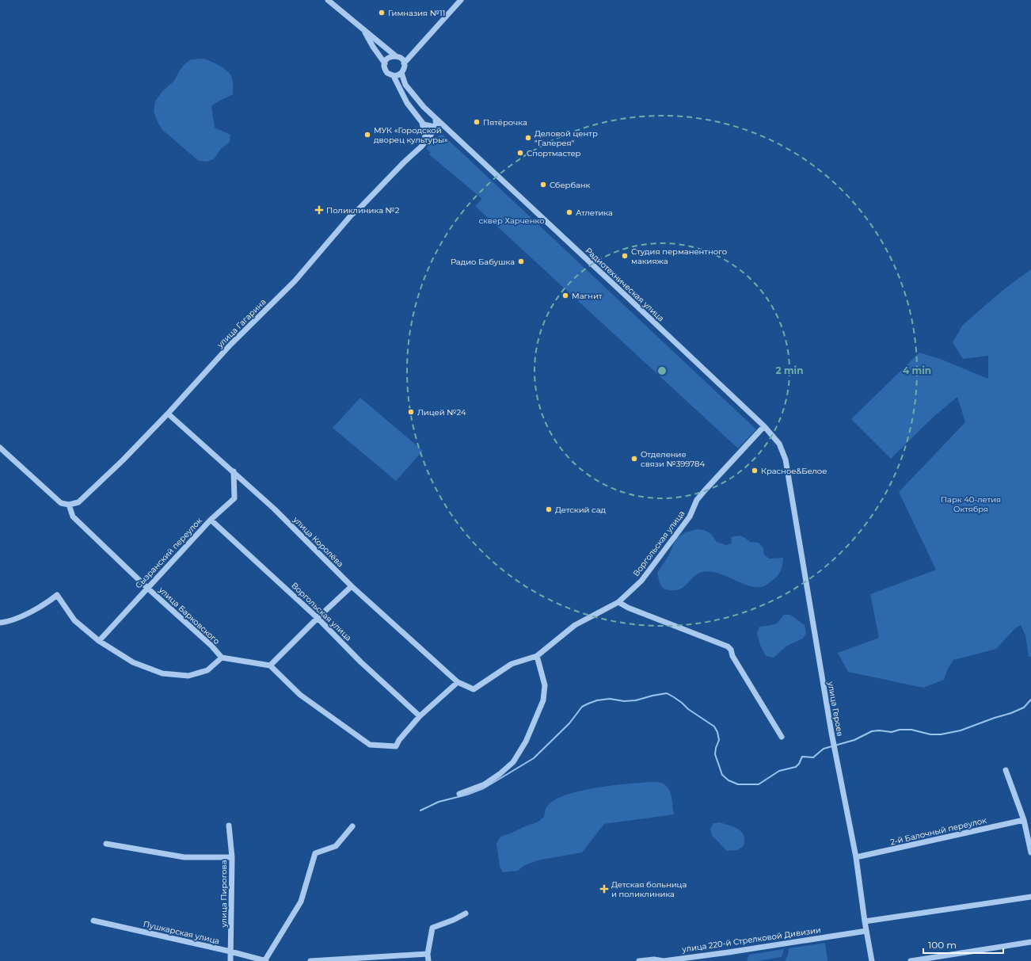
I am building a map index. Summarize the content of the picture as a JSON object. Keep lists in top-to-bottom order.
{
  "streets": {
    "street": [
      "Радиотехническая улица",
      "улица Гагарина",
      "улица Королёва",
      "Воргольская улица",
      "Сызранский переулок",
      "улица Барковского",
      "улица Героев",
      "2-й Балочный переулок",
      "улица Пирогова",
      "Пушкарская улица",
      "улица 220-й Стрелковой Дивизии"
    ]
  },
  "crossings": [
    ["Радиотехническая улица", "Воргольская улица"],
    ["Радиотехническая улица", "улица Героев"],
    ["улица Гагарина", "улица Королёва"],
    ["улица Гагарина", "улица Барковского"],
    ["улица Королёва", "Воргольская улица"],
    ["улица Королёва", "Сызранский переулок"],
    ["Воргольская улица", "Сызранский переулок"],
    ["Сызранский переулок", "улица Барковского"],
    ["улица Героев", "2-й Балочный переулок"],
    ["улица Героев", "улица 220-й Стрелковой Дивизии"],
    ["улица Пирогова", "Пушкарская улица"]
  ],
  "parks": ["сквер Харченко", "Парк 40-летия Октября"],
  "places": {
    "other": [
      "Гимназия №11",
      "Пятёрочка",
      "МУК «Городской дворец культуры»",
      "Деловой центр \"Галерея\"",
      "Спортмастер",
      "Сбербанк",
      "Атлетика",
      "Студия перманентного макияжа",
      "Радио Бабушка",
      "Магнит",
      "Лицей №24",
      "Отделение связи №399784",
      "Красное&Белое",
      "Детский сад"
    ],
    "health": ["Поликлиника №2", "Детская больница и поликлиника"]
  },
  "scale_bar": "100 m",
  "rings": ["2 min", "4 min"]
}
